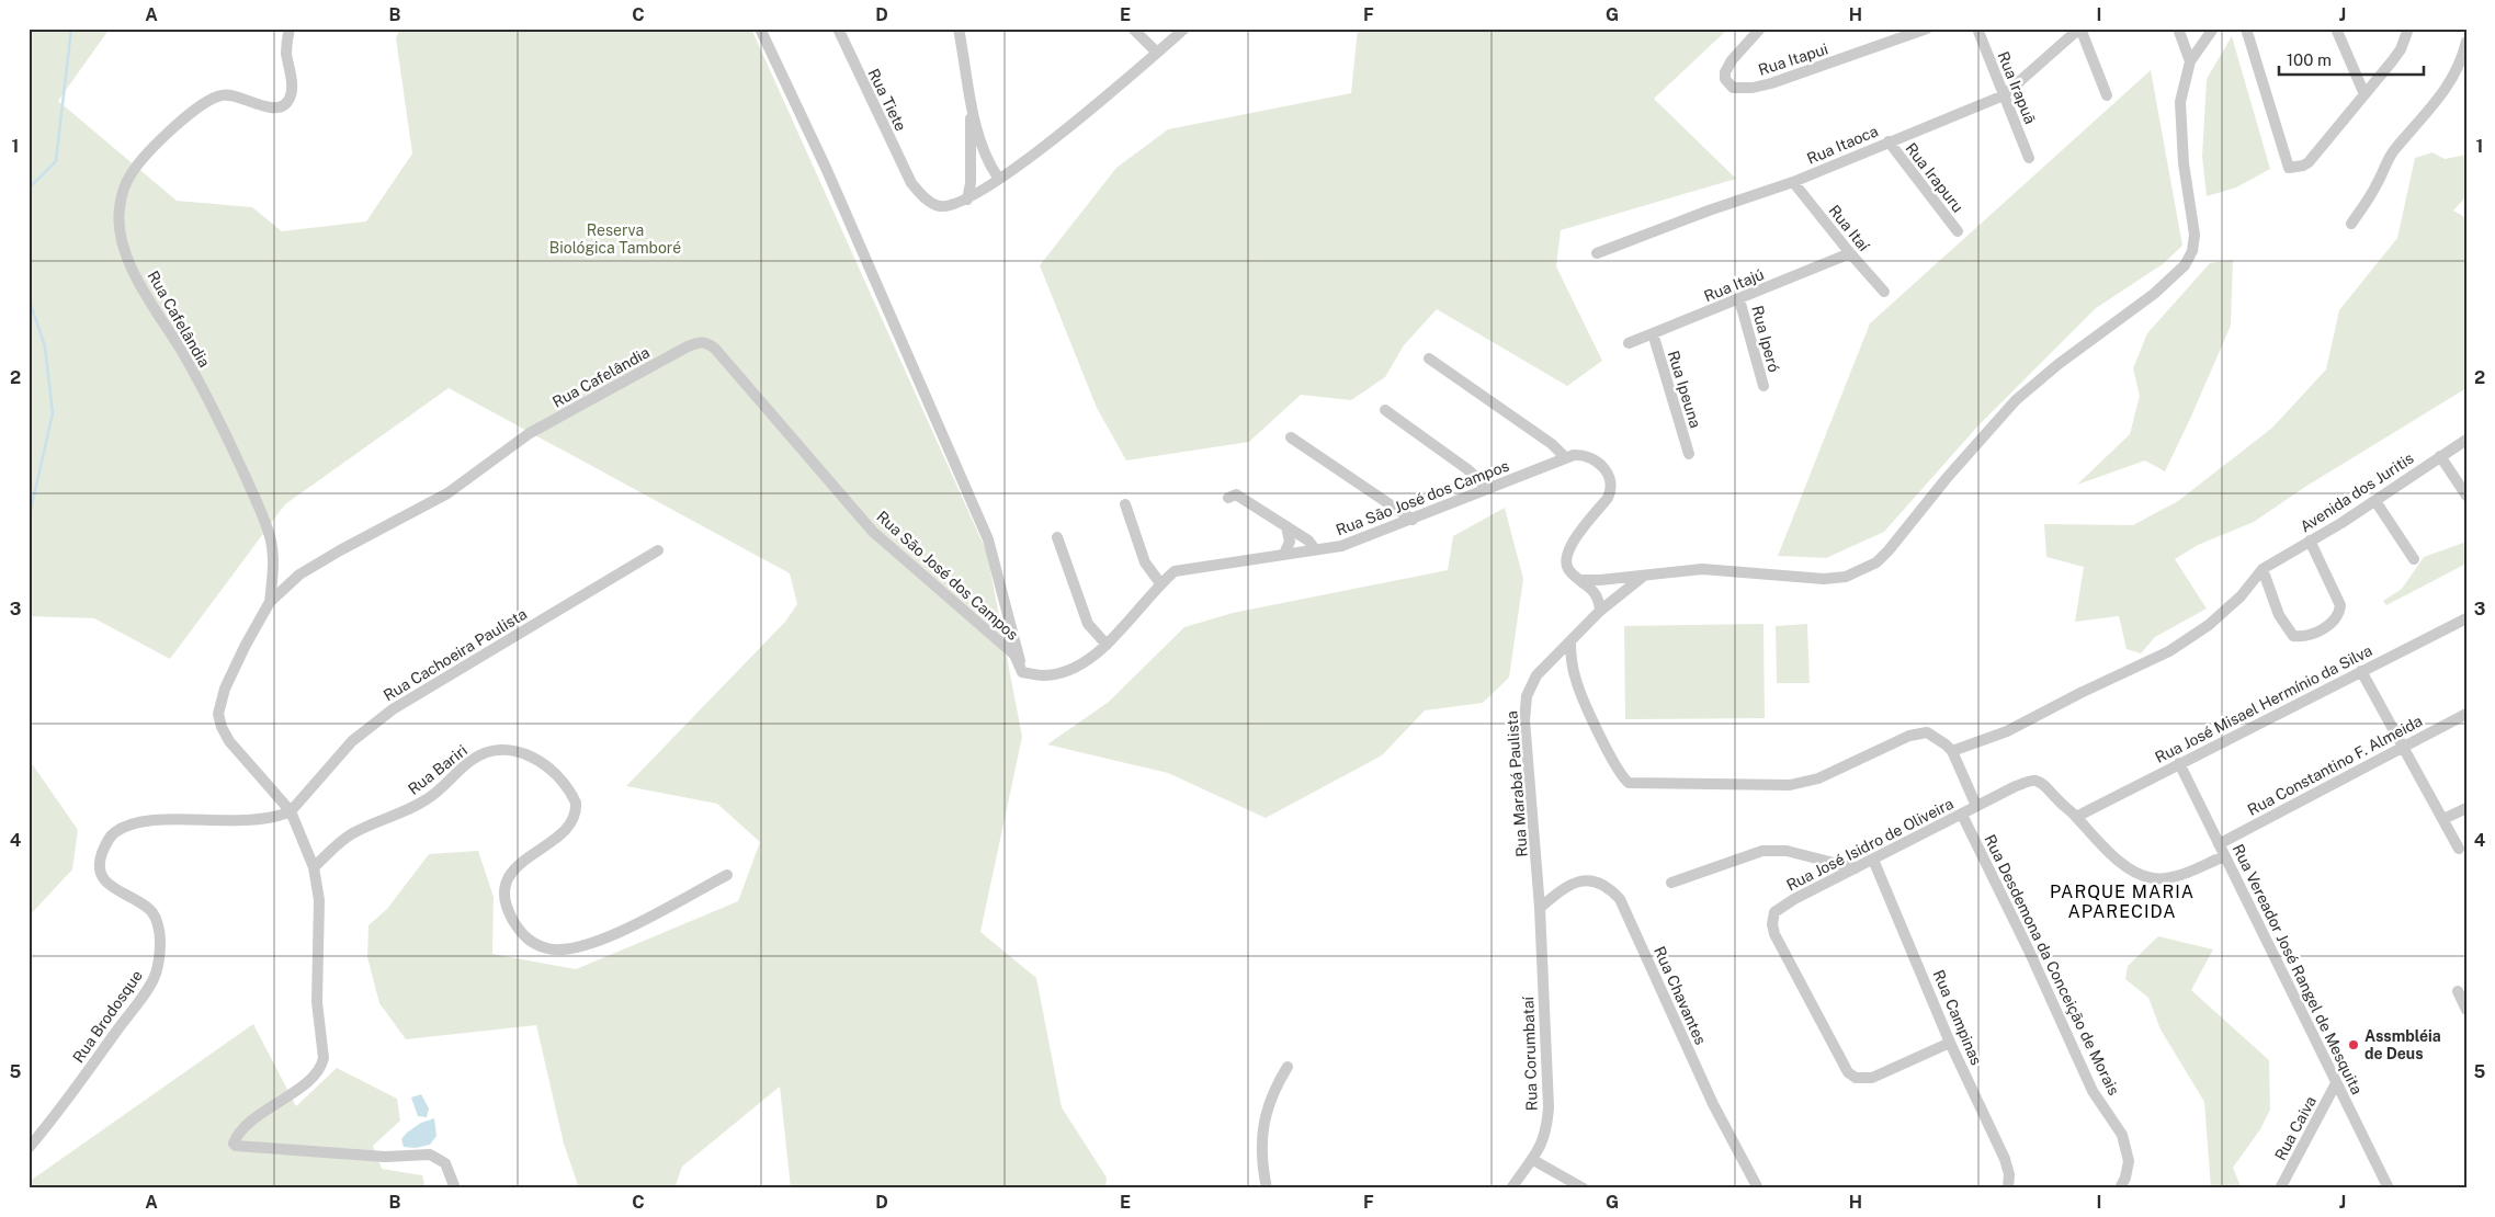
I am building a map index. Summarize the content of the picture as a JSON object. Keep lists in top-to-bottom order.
{
  "streets": {
    "street": [
      "Rua Itapui",
      "Rua Irapuã",
      "Rua Tiete",
      "Rua Itaoca",
      "Rua Irapuru",
      "Rua Itaí",
      "Rua Itajú",
      "Rua Cafelândia",
      "Rua Iperó",
      "Rua Ipeuna",
      "Avenida dos Juritis",
      "Rua São José dos Campos",
      "Rua Cachoeira Paulista",
      "Rua José Misael Hermínio da Silva",
      "Rua Constantino F. Almeida",
      "Rua Bariri",
      "Rua Marabá Paulista",
      "Rua José Isidro de Oliveira",
      "Rua Desdemona da Conceição de Morais",
      "Rua Vereador José Rangel de Mesquita",
      "Rua Chavantes",
      "Rua Brodosque",
      "Rua Campinas",
      "Rua Corumbataí",
      "Rua Caiva"
    ]
  },
  "crossings": [
    ["Rua Irapuã", "Rua Itaoca"],
    ["Rua Itaoca", "Rua Irapuru"],
    ["Rua Itaoca", "Rua Itaí"],
    ["Rua Itaí", "Rua Itajú"],
    ["Rua Itajú", "Rua Iperó"],
    ["Rua Itajú", "Rua Ipeuna"],
    ["Rua Cafelândia", "Rua São José dos Campos"],
    ["Rua Cafelândia", "Rua Cachoeira Paulista"],
    ["Rua Cafelândia", "Rua Bariri"],
    ["Rua Cafelândia", "Rua Brodosque"],
    ["Rua São José dos Campos", "Rua Marabá Paulista"],
    ["Rua Cachoeira Paulista", "Rua Brodosque"],
    ["Rua José Misael Hermínio da Silva", "Rua José Isidro de Oliveira"],
    ["Rua José Misael Hermínio da Silva", "Rua Vereador José Rangel de Mesquita"],
    ["Rua Constantino F. Almeida", "Rua Vereador José Rangel de Mesquita"],
    ["Rua Marabá Paulista", "Rua Chavantes"],
    ["Rua Marabá Paulista", "Rua Corumbataí"],
    ["Rua José Isidro de Oliveira", "Rua Desdemona da Conceição de Morais"],
    ["Rua José Isidro de Oliveira", "Rua Vereador José Rangel de Mesquita"],
    ["Rua José Isidro de Oliveira", "Rua Campinas"],
    ["Rua Vereador José Rangel de Mesquita", "Rua Caiva"],
    ["Rua Chavantes", "Rua Corumbataí"]
  ],
  "districts": ["PARQUE MARIA APARECIDA"],
  "parks": ["Reserva Biológica Tamboré"],
  "places": ["Assmbléia de Deus"],
  "scale_bar": "100 m",
  "grid": {
    "columns": [
      "A",
      "B",
      "C",
      "D",
      "E",
      "F",
      "G",
      "H",
      "I",
      "J"
    ],
    "rows": [
      "1",
      "2",
      "3",
      "4",
      "5"
    ]
  }
}
